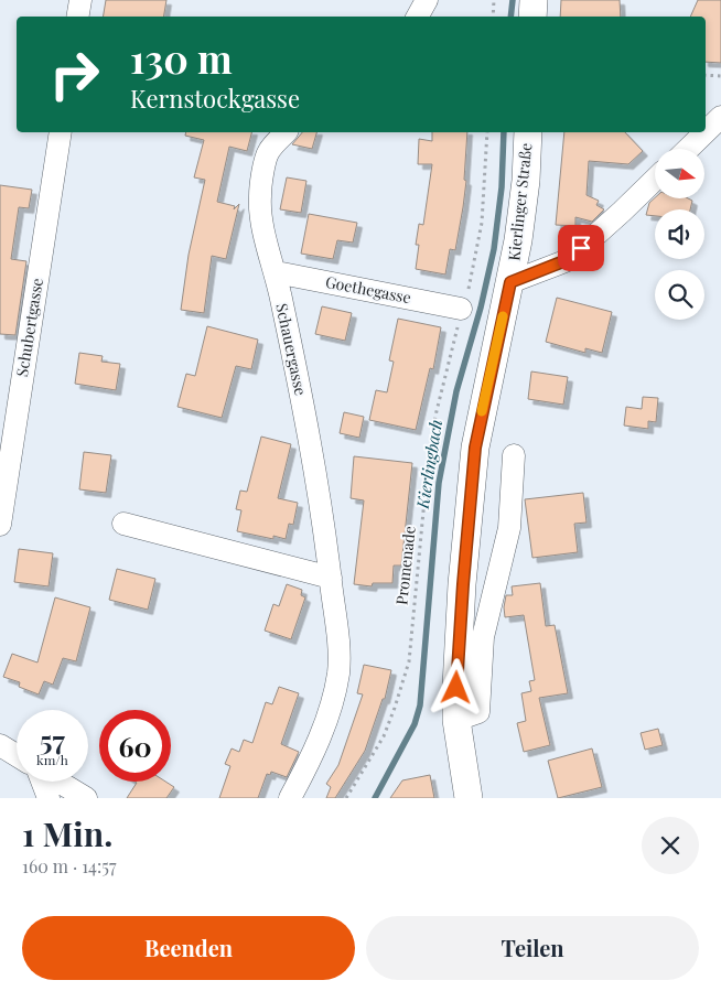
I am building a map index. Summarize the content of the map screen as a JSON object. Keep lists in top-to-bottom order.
{
  "streets": {
    "main road": ["Kierlinger Straße"],
    "street": ["Goethegasse", "Schubertgasse", "Schauergasse"],
    "path": ["Promenade"]
  },
  "crossings": [
    ["Goethegasse", "Schauergasse"],
    ["Goethegasse", "Promenade"]
  ],
  "water": ["Kierlingbach"],
  "north": "right",
  "page": {
    "turn": ["130 m", "Kernstockgasse"],
    "speed": "57 km/h",
    "limit": "60",
    "heading": ["1 Min.", "160 m · 14:57"],
    "buttons": ["Beenden", "Teilen"]
  }
}
